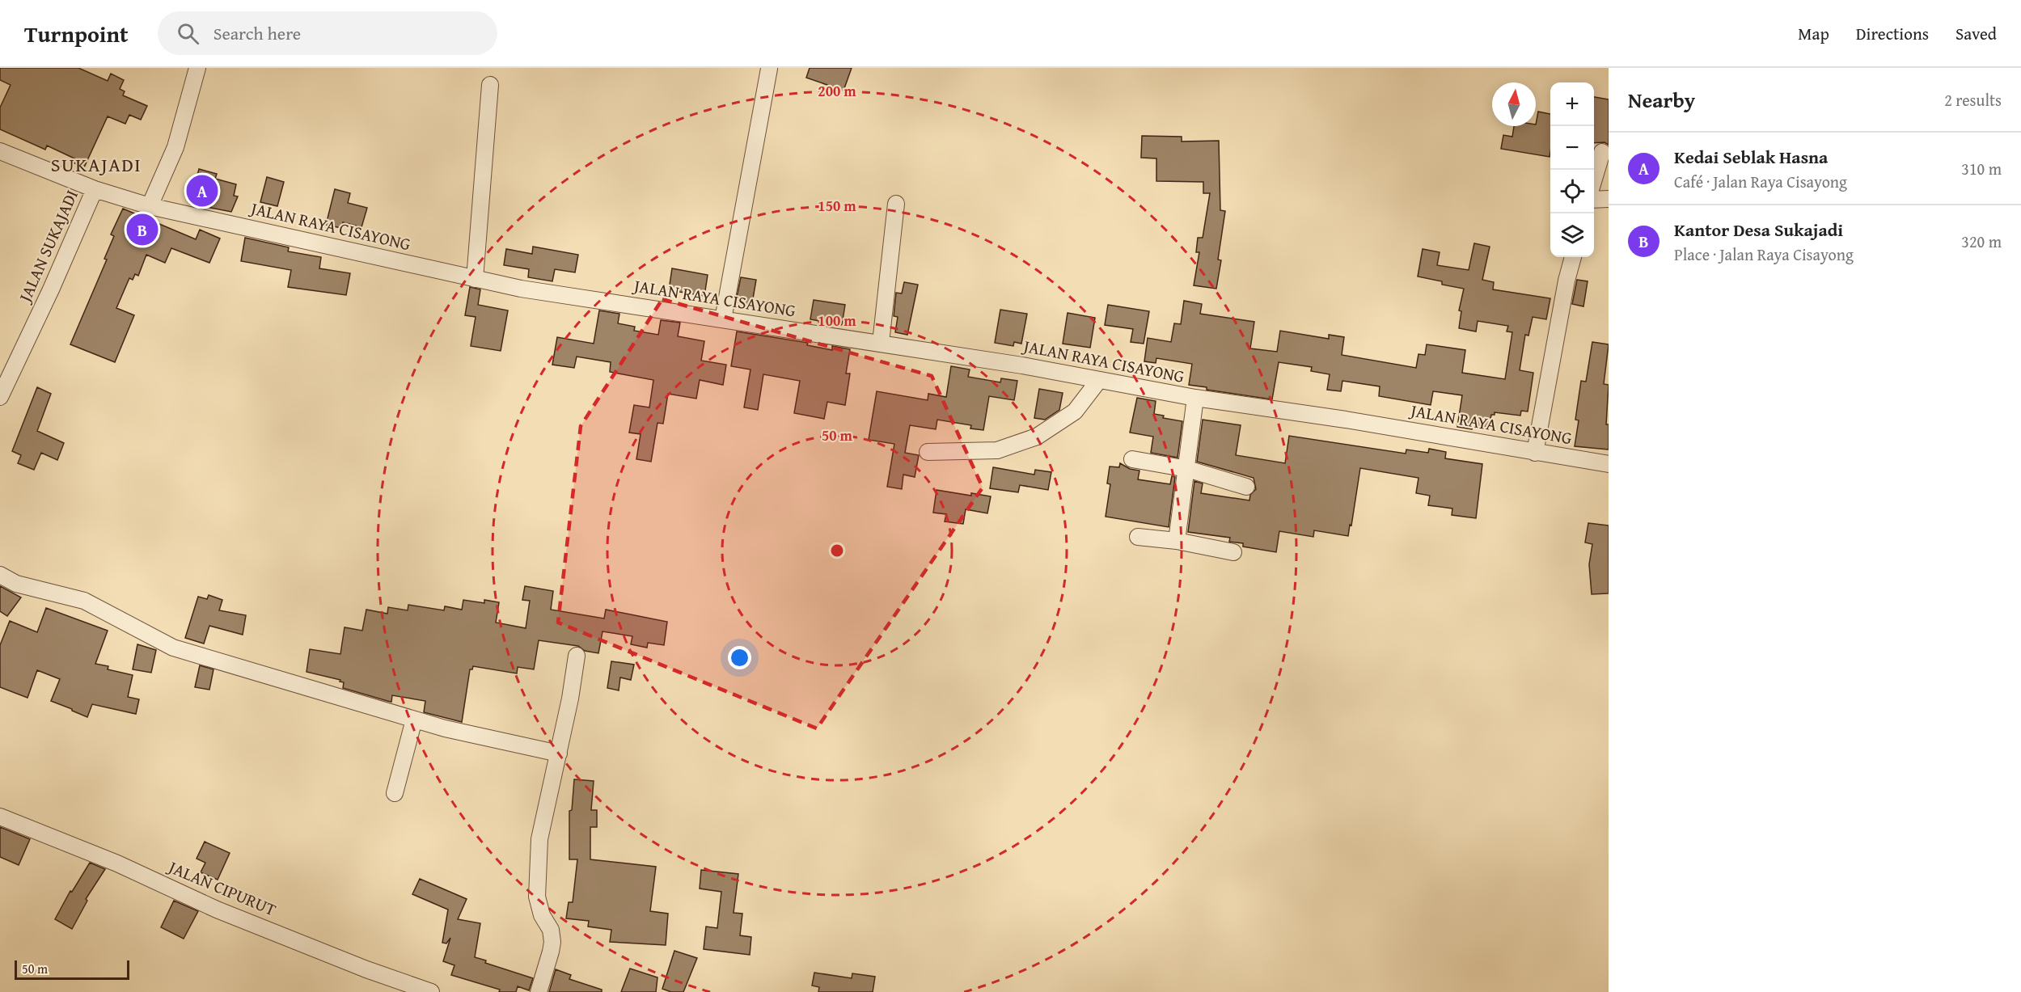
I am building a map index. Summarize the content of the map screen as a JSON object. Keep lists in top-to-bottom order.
{
  "streets": {
    "street": ["JALAN RAYA CISAYONG", "JALAN SUKAJADI", "JALAN CIPURUT"]
  },
  "crossings": [
    ["JALAN RAYA CISAYONG", "JALAN SUKAJADI"]
  ],
  "districts": ["SUKAJADI"],
  "scale_bar": "50 m",
  "north": "top",
  "page": {
    "header": "Turnpoint",
    "search": "Search here",
    "nav": ["Map", "Directions", "Saved"],
    "heading": ["Nearby", "2 results"],
    "map_buttons": ["+", "−"],
    "list": [
      {
        "mark": "A",
        "name": "Kedai Seblak Hasna",
        "note": "Café · Jalan Raya Cisayong",
        "value": "310 m"
      },
      {
        "mark": "B",
        "name": "Kantor Desa Sukajadi",
        "note": "Place · Jalan Raya Cisayong",
        "value": "320 m"
      }
    ],
    "pins": ["A", "B"],
    "scale": "50 m"
  },
  "rings": [
    "200 m",
    "150 m",
    "100 m",
    "50 m"
  ]
}
